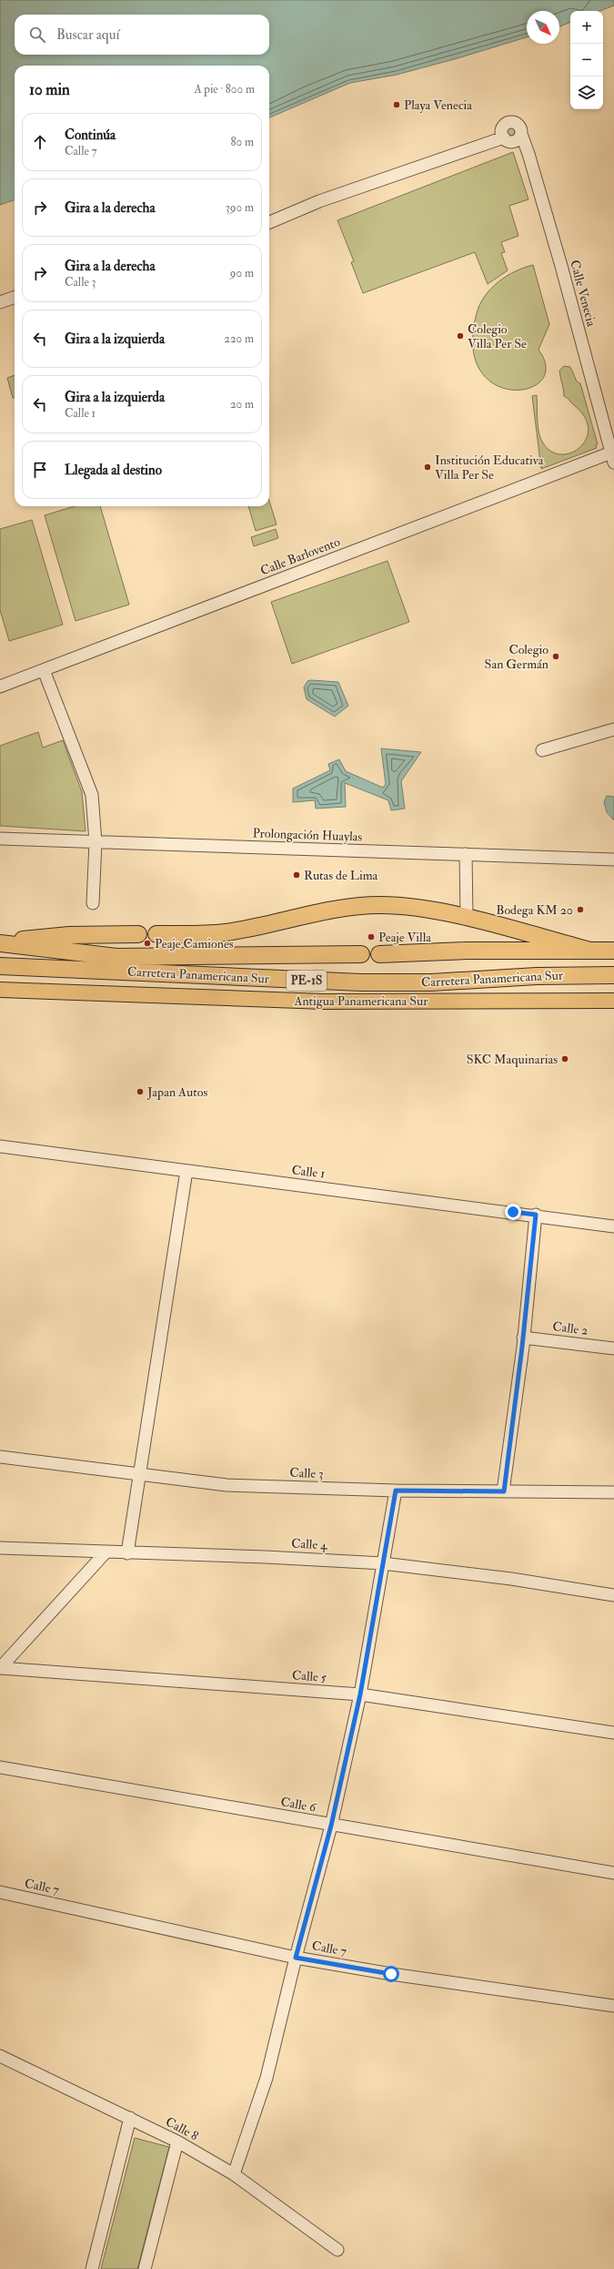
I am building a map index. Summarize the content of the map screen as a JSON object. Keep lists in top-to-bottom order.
{
  "streets": {
    "highway": ["Carretera Panamericana Sur", "PE-1S"],
    "main road": ["Antigua Panamericana Sur"],
    "street": [
      "Calle Venecia",
      "Calle Barlovento",
      "Prolongación Huaylas",
      "Calle 1",
      "Calle 2",
      "Calle 3",
      "Calle 4",
      "Calle 5",
      "Calle 6",
      "Calle 7",
      "Calle 8"
    ]
  },
  "crossings": [
    ["Calle Venecia", "Calle Barlovento"]
  ],
  "places": [
    "Playa Venecia",
    "Colegio Villa Per Se",
    "Institución Educativa Villa Per Se",
    "Colegio San Germán",
    "Rutas de Lima",
    "Bodega KM 20",
    "Peaje Villa",
    "Peaje Camiones",
    "SKC Maquinarias",
    "Japan Autos"
  ],
  "north": "bottom right",
  "page": {
    "map_buttons": ["+", "−"],
    "search": "Buscar aquí",
    "heading": ["10 min", "A pie · 800 m"],
    "list": [
      ["Continúa", "Calle 7", "80 m"],
      ["Gira a la derecha", "390 m"],
      ["Gira a la derecha", "Calle 3", "90 m"],
      ["Gira a la izquierda", "220 m"],
      ["Gira a la izquierda", "Calle 1", "20 m"],
      "Llegada al destino"
    ]
  }
}
